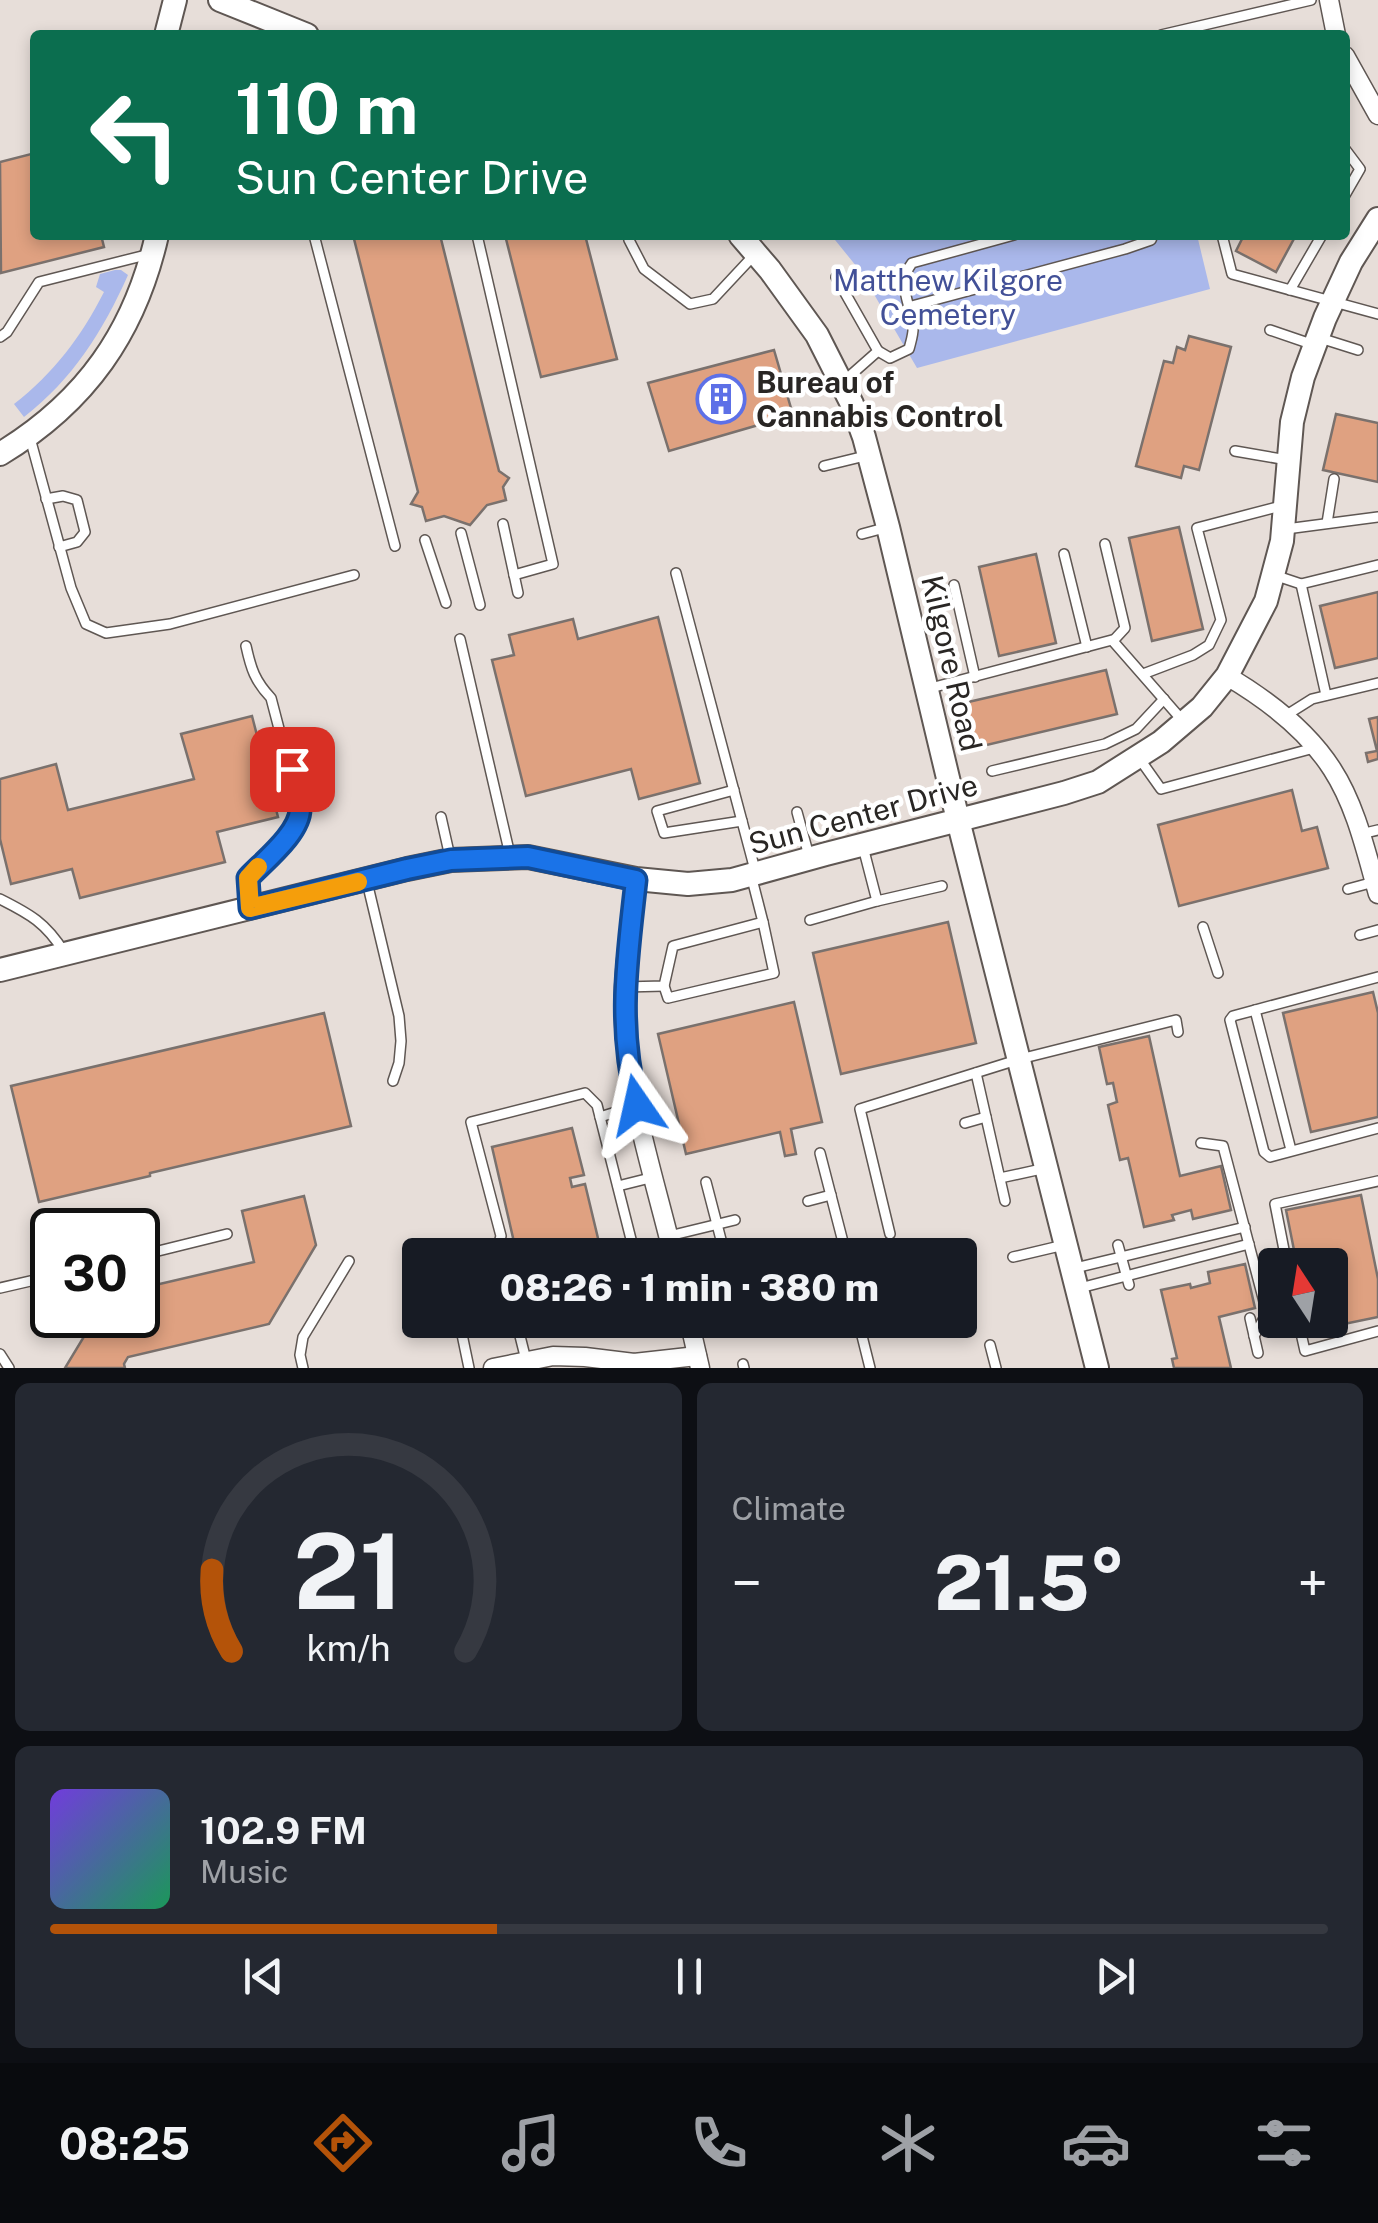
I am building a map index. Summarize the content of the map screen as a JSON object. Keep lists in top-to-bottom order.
{
  "streets": {
    "street": ["Kilgore Road", "Sun Center Drive"]
  },
  "crossings": [
    ["Kilgore Road", "Sun Center Drive"]
  ],
  "parks": ["Matthew Kilgore Cemetery"],
  "places": {
    "building": ["Bureau of Cannabis Control"]
  },
  "north": "top",
  "page": {
    "turn": ["110 m", "Sun Center Drive"],
    "limit": "30",
    "trip": "08:26 · 1 min · 380 m",
    "tile": "Climate",
    "heat": ["−", "21.5°", "+"],
    "song": ["102.9 FM", "Music"],
    "tabs": "08:25",
    "gauge": ["21", "km/h"]
  }
}
